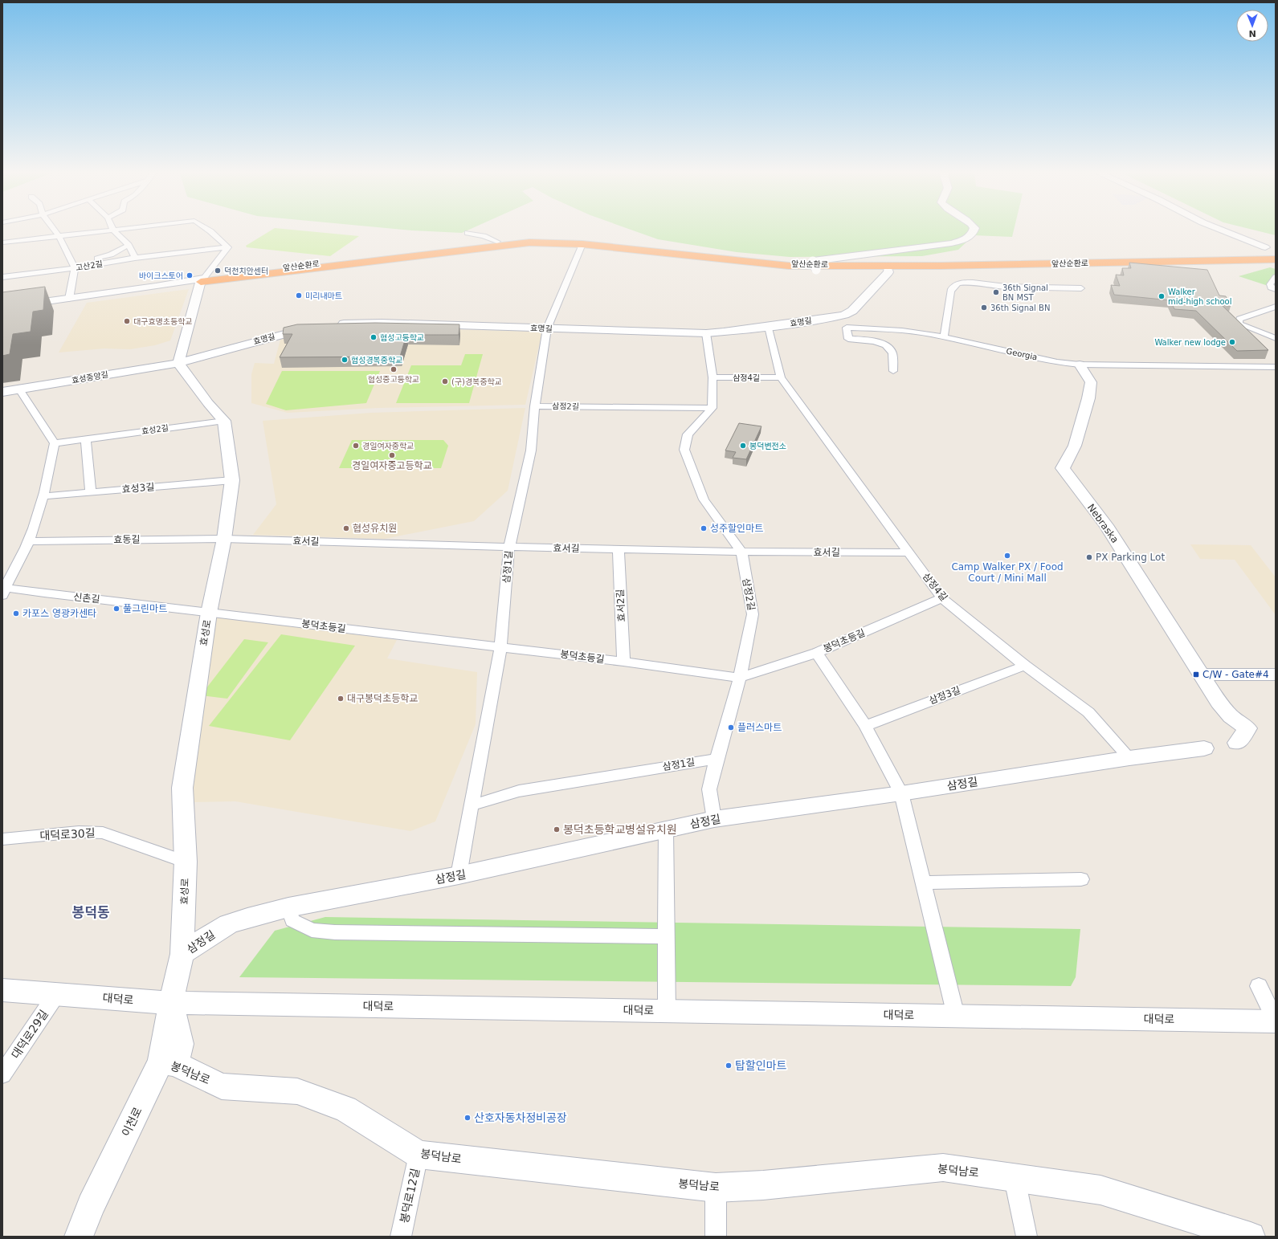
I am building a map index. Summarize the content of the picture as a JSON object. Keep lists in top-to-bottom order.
{
  "streets": {
    "highway": ["앞산순환로"],
    "street": [
      "고산2길",
      "효명길",
      "Georgia",
      "효성중앙길",
      "삼정4길",
      "삼정2길",
      "효성2길",
      "효성3길",
      "Nebraska",
      "효동길",
      "효서길",
      "삼정1길",
      "신촌길",
      "효서2길",
      "봉덕초등길",
      "효성로",
      "삼정3길",
      "삼정길",
      "대덕로30길",
      "대덕로",
      "대덕로29길",
      "봉덕남로",
      "이천로",
      "봉덕로12길"
    ]
  },
  "crossings": [
    ["앞산순환로", "삼정1길"],
    ["효명길", "효성중앙길"],
    ["효명길", "삼정4길"],
    ["효명길", "삼정1길"],
    ["Georgia", "Nebraska"],
    ["삼정4길", "효서길"],
    ["삼정4길", "봉덕초등길"],
    ["삼정4길", "삼정3길"],
    ["삼정4길", "삼정길"],
    ["삼정2길", "효서길"],
    ["삼정2길", "삼정1길"],
    ["삼정2길", "봉덕초등길"],
    ["삼정2길", "삼정길"],
    ["효성2길", "효성로"],
    ["효성3길", "효성로"],
    ["효동길", "효서길"],
    ["효동길", "효성로"],
    ["효서길", "삼정1길"],
    ["효서길", "효서2길"],
    ["효서길", "효성로"],
    ["삼정1길", "봉덕초등길"],
    ["삼정1길", "삼정길"],
    ["신촌길", "봉덕초등길"],
    ["신촌길", "효성로"],
    ["효서2길", "봉덕초등길"],
    ["봉덕초등길", "효성로"],
    ["효성로", "삼정길"],
    ["효성로", "대덕로30길"],
    ["효성로", "대덕로"],
    ["효성로", "이천로"],
    ["대덕로", "대덕로29길"],
    ["대덕로", "이천로"],
    ["봉덕남로", "이천로"],
    ["봉덕남로", "봉덕로12길"]
  ],
  "districts": ["봉덕동"],
  "places": {
    "other": [
      "덕천치안센터",
      "바이크스토어",
      "36th Signal BN MST",
      "미리내마트",
      "Walker mid-high school",
      "36th Signal BN",
      "대구효명초등학교",
      "협성고등학교",
      "Walker new lodge",
      "협성경복중학교",
      "협성중고등학교",
      "(구)경복중학교",
      "경일여자중학교",
      "봉덕변전소",
      "경일여자중고등학교",
      "협성유치원",
      "성주할인마트",
      "Camp Walker PX / Food Court / Mini Mall",
      "PX Parking Lot",
      "풀그린마트",
      "카포스 영광카센타",
      "대구봉덕초등학교",
      "플러스마트",
      "봉덕초등학교병설유치원",
      "탑할인마트",
      "산호자동차정비공장"
    ],
    "transit": ["C/W - Gate#4"]
  },
  "north": "bottom"
}
